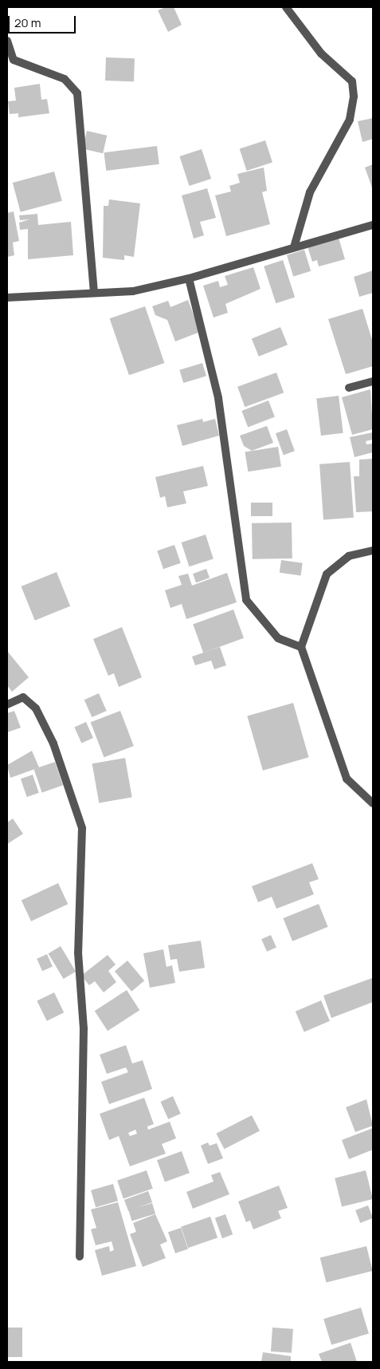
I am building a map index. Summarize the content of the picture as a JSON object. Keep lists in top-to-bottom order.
{
  "scale_bar": "20 m"
}
